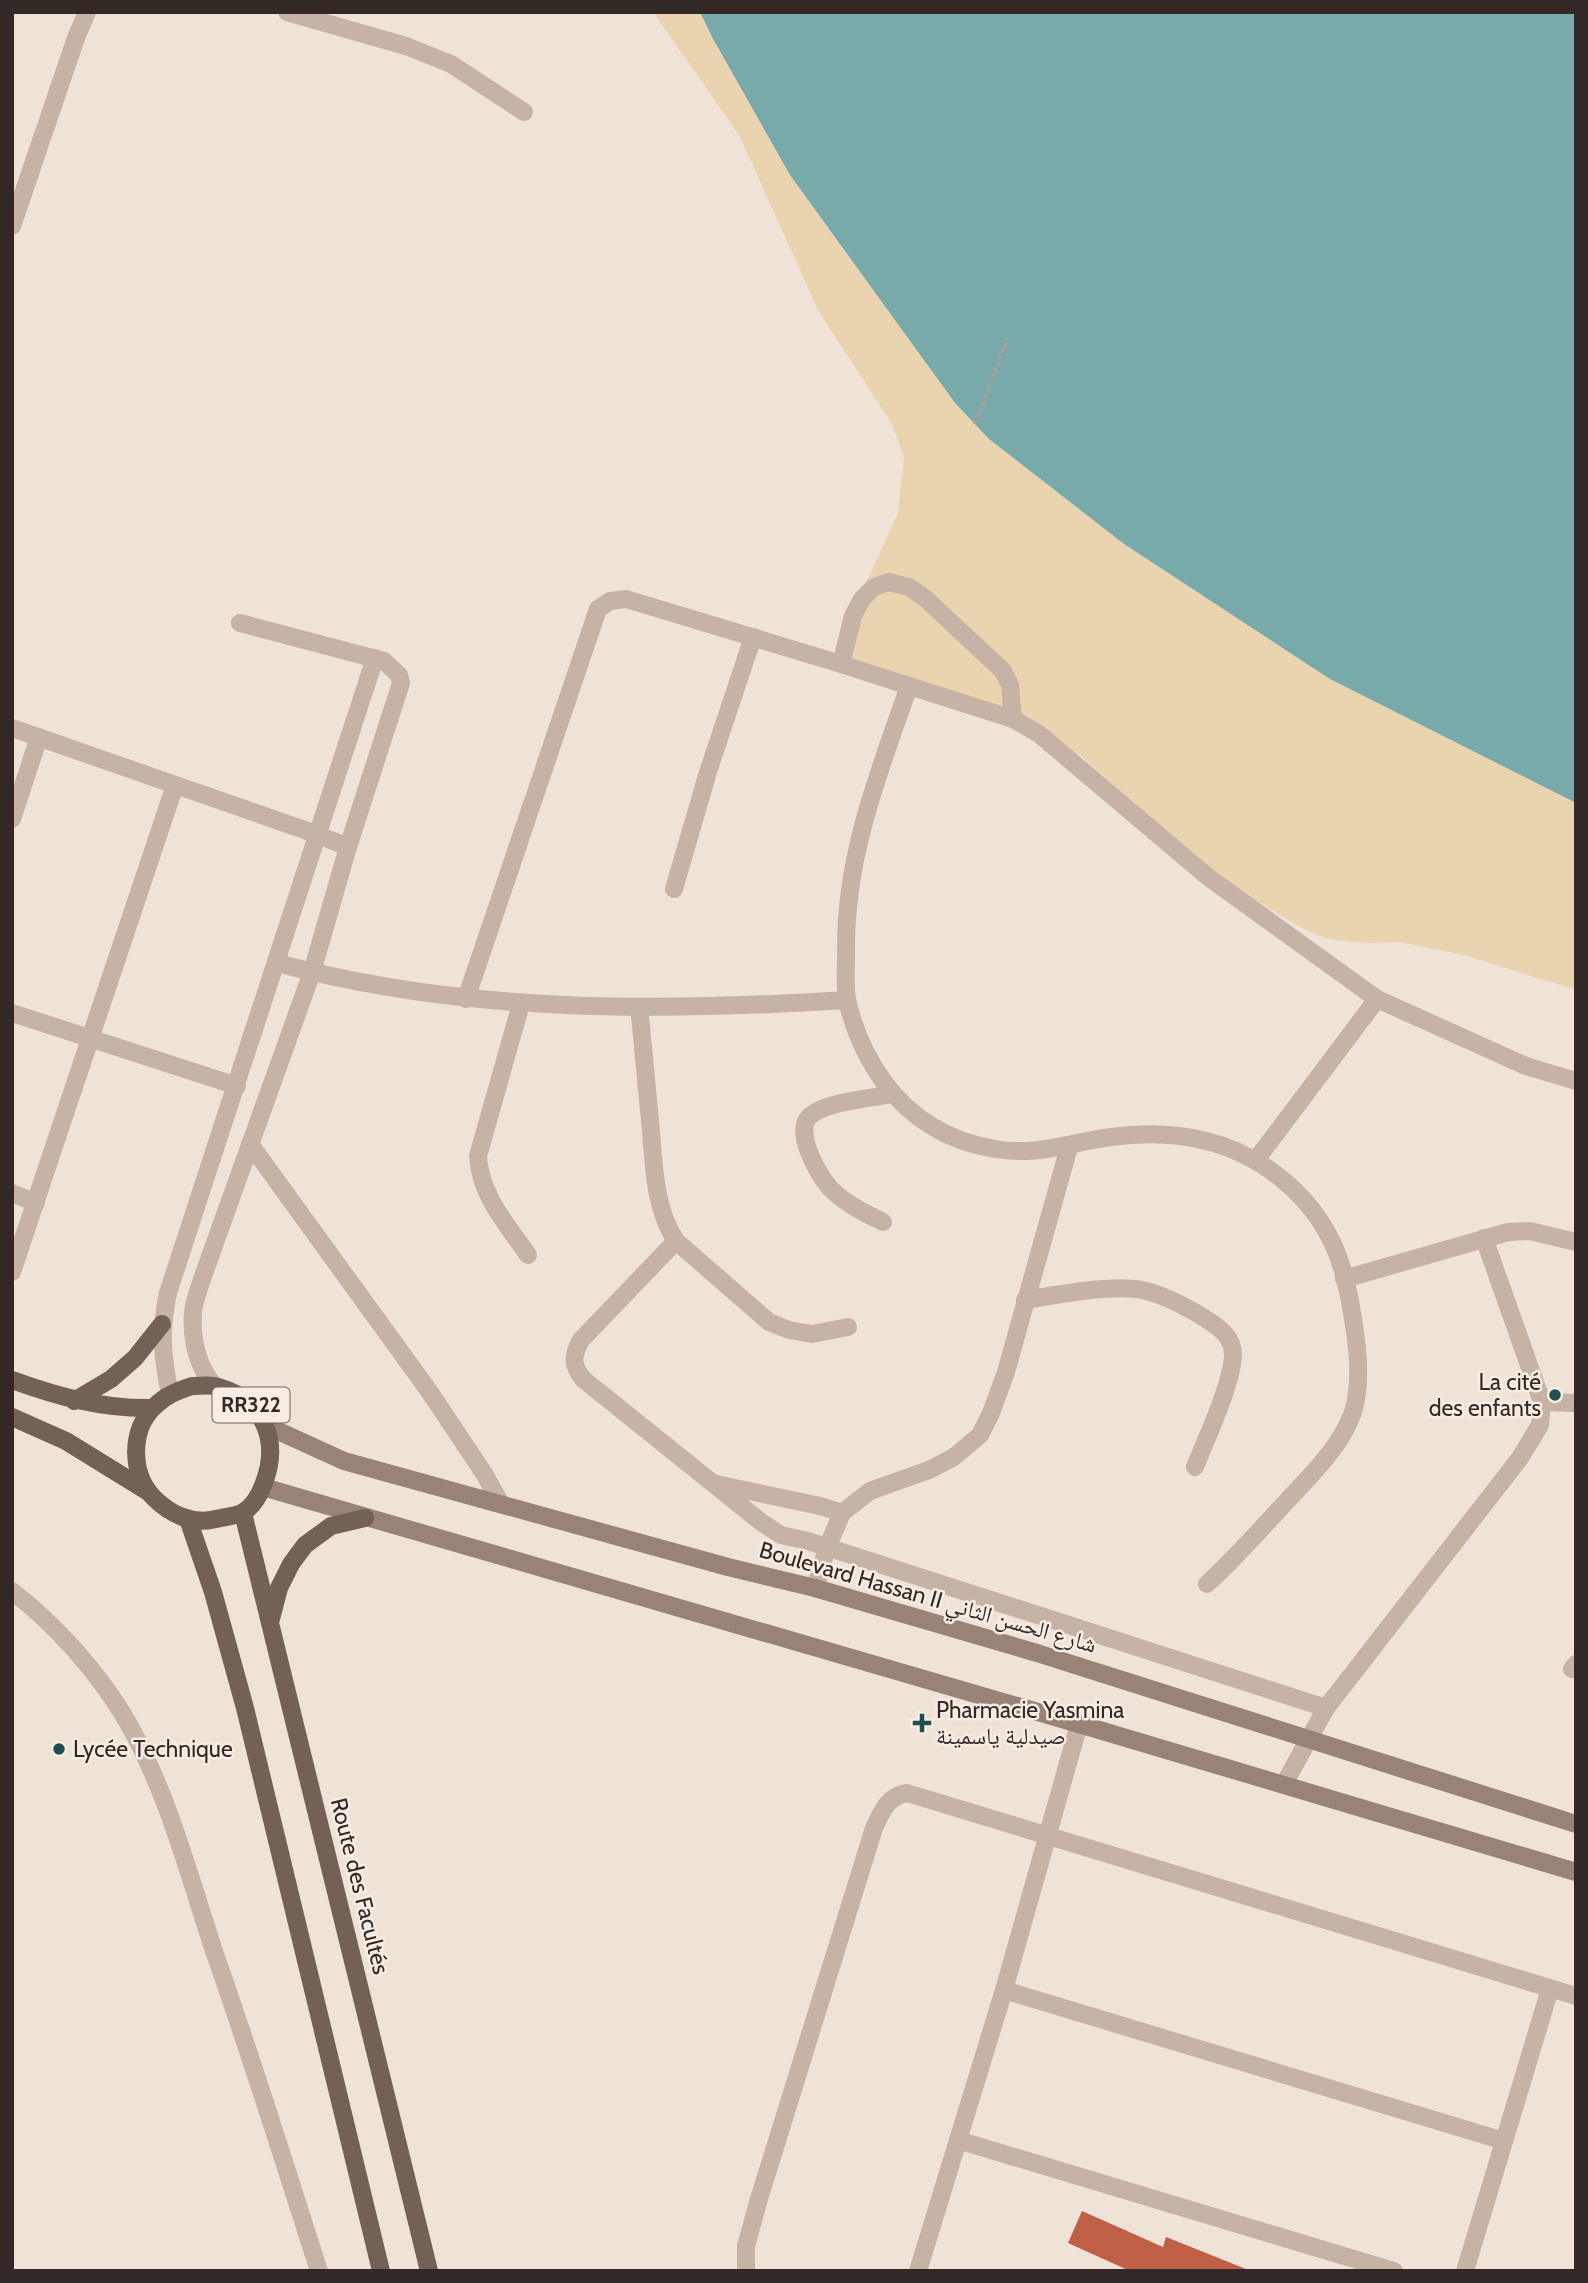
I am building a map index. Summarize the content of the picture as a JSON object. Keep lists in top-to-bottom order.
{
  "streets": {
    "main road": ["RR322", "Boulevard Hassan II شارع الحسن الثاني", "Route des Facultés"]
  },
  "crossings": [
    ["RR322", "Boulevard Hassan II شارع الحسن الثاني"],
    ["RR322", "Route des Facultés"],
    ["Boulevard Hassan II شارع الحسن الثاني", "Route des Facultés"]
  ],
  "places": {
    "other": ["La cité des enfants", "Lycée Technique"],
    "health": ["Pharmacie Yasmina صيدلية ياسمينة"]
  }
}
